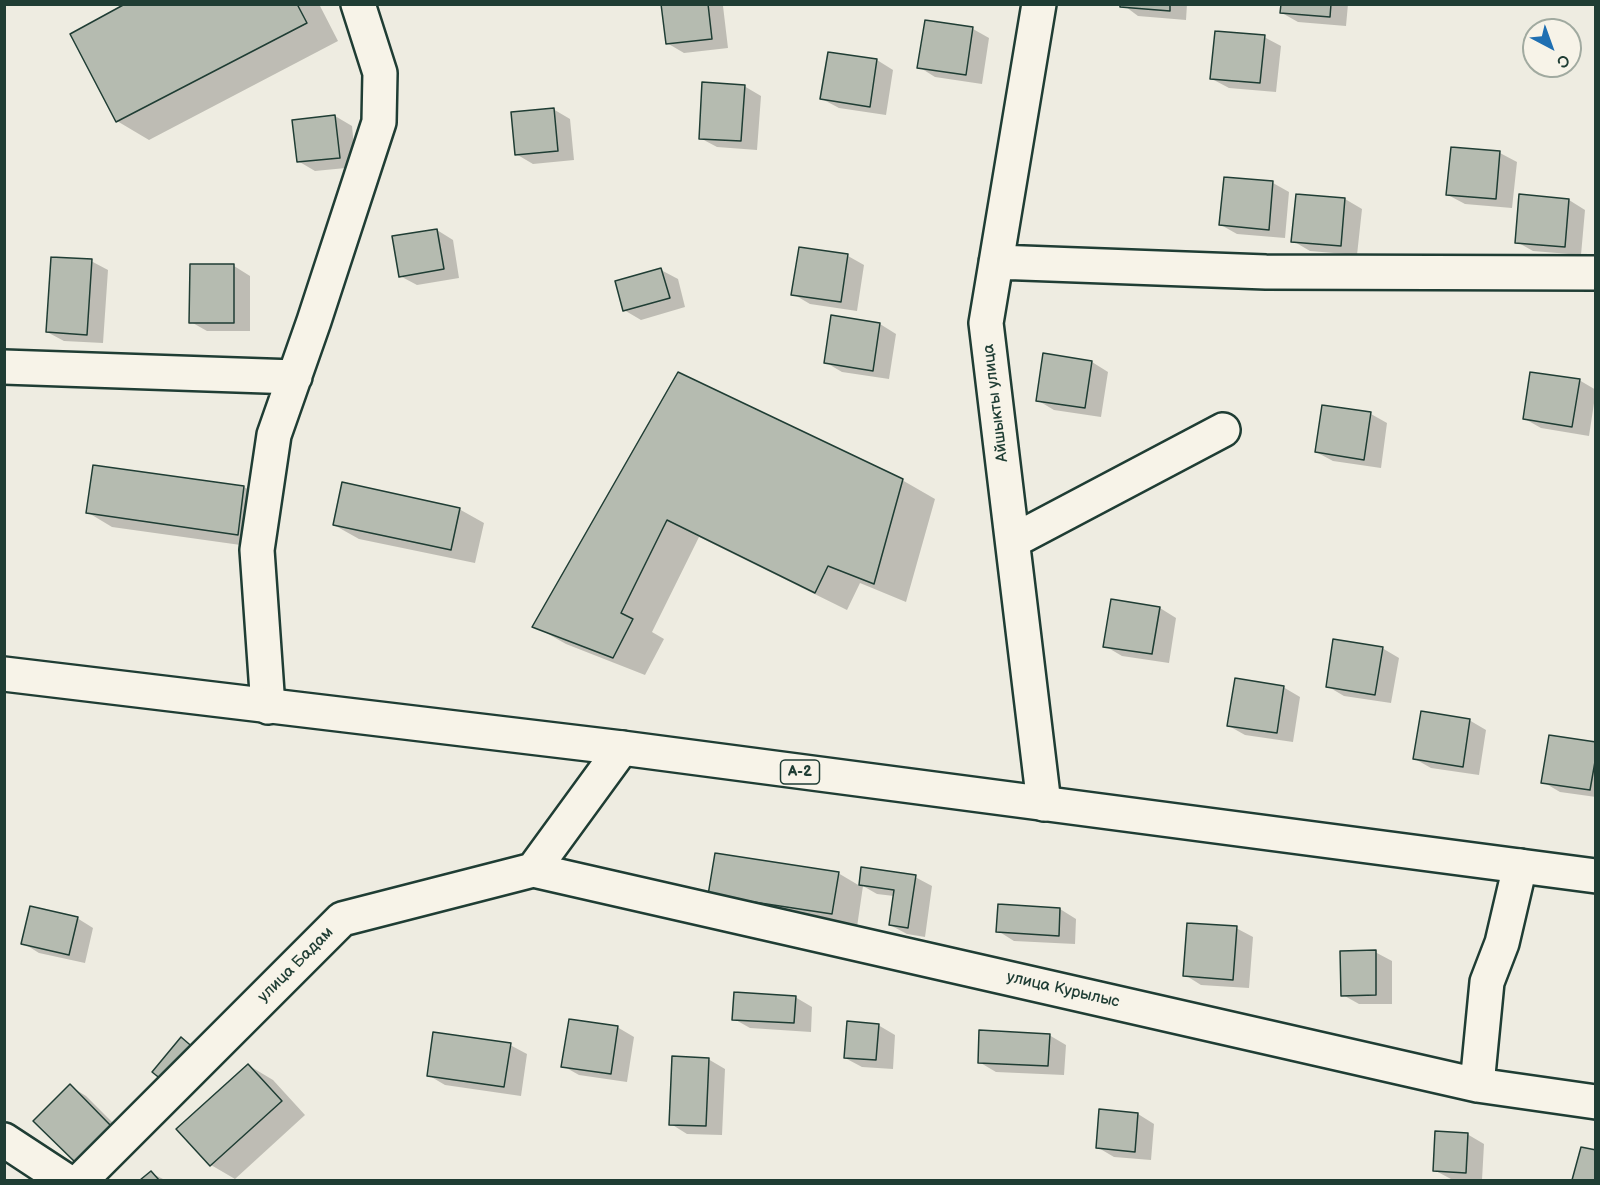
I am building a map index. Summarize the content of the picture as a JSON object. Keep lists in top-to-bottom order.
{
  "streets": {
    "main road": [
      "Айшыкты улица",
      "A-2",
      "улица Бадам",
      "улица Курылыс"
    ]
  },
  "crossings": [
    ["Айшыкты улица", "A-2"],
    ["улица Бадам", "улица Курылыс"]
  ],
  "north": "bottom right"
}
